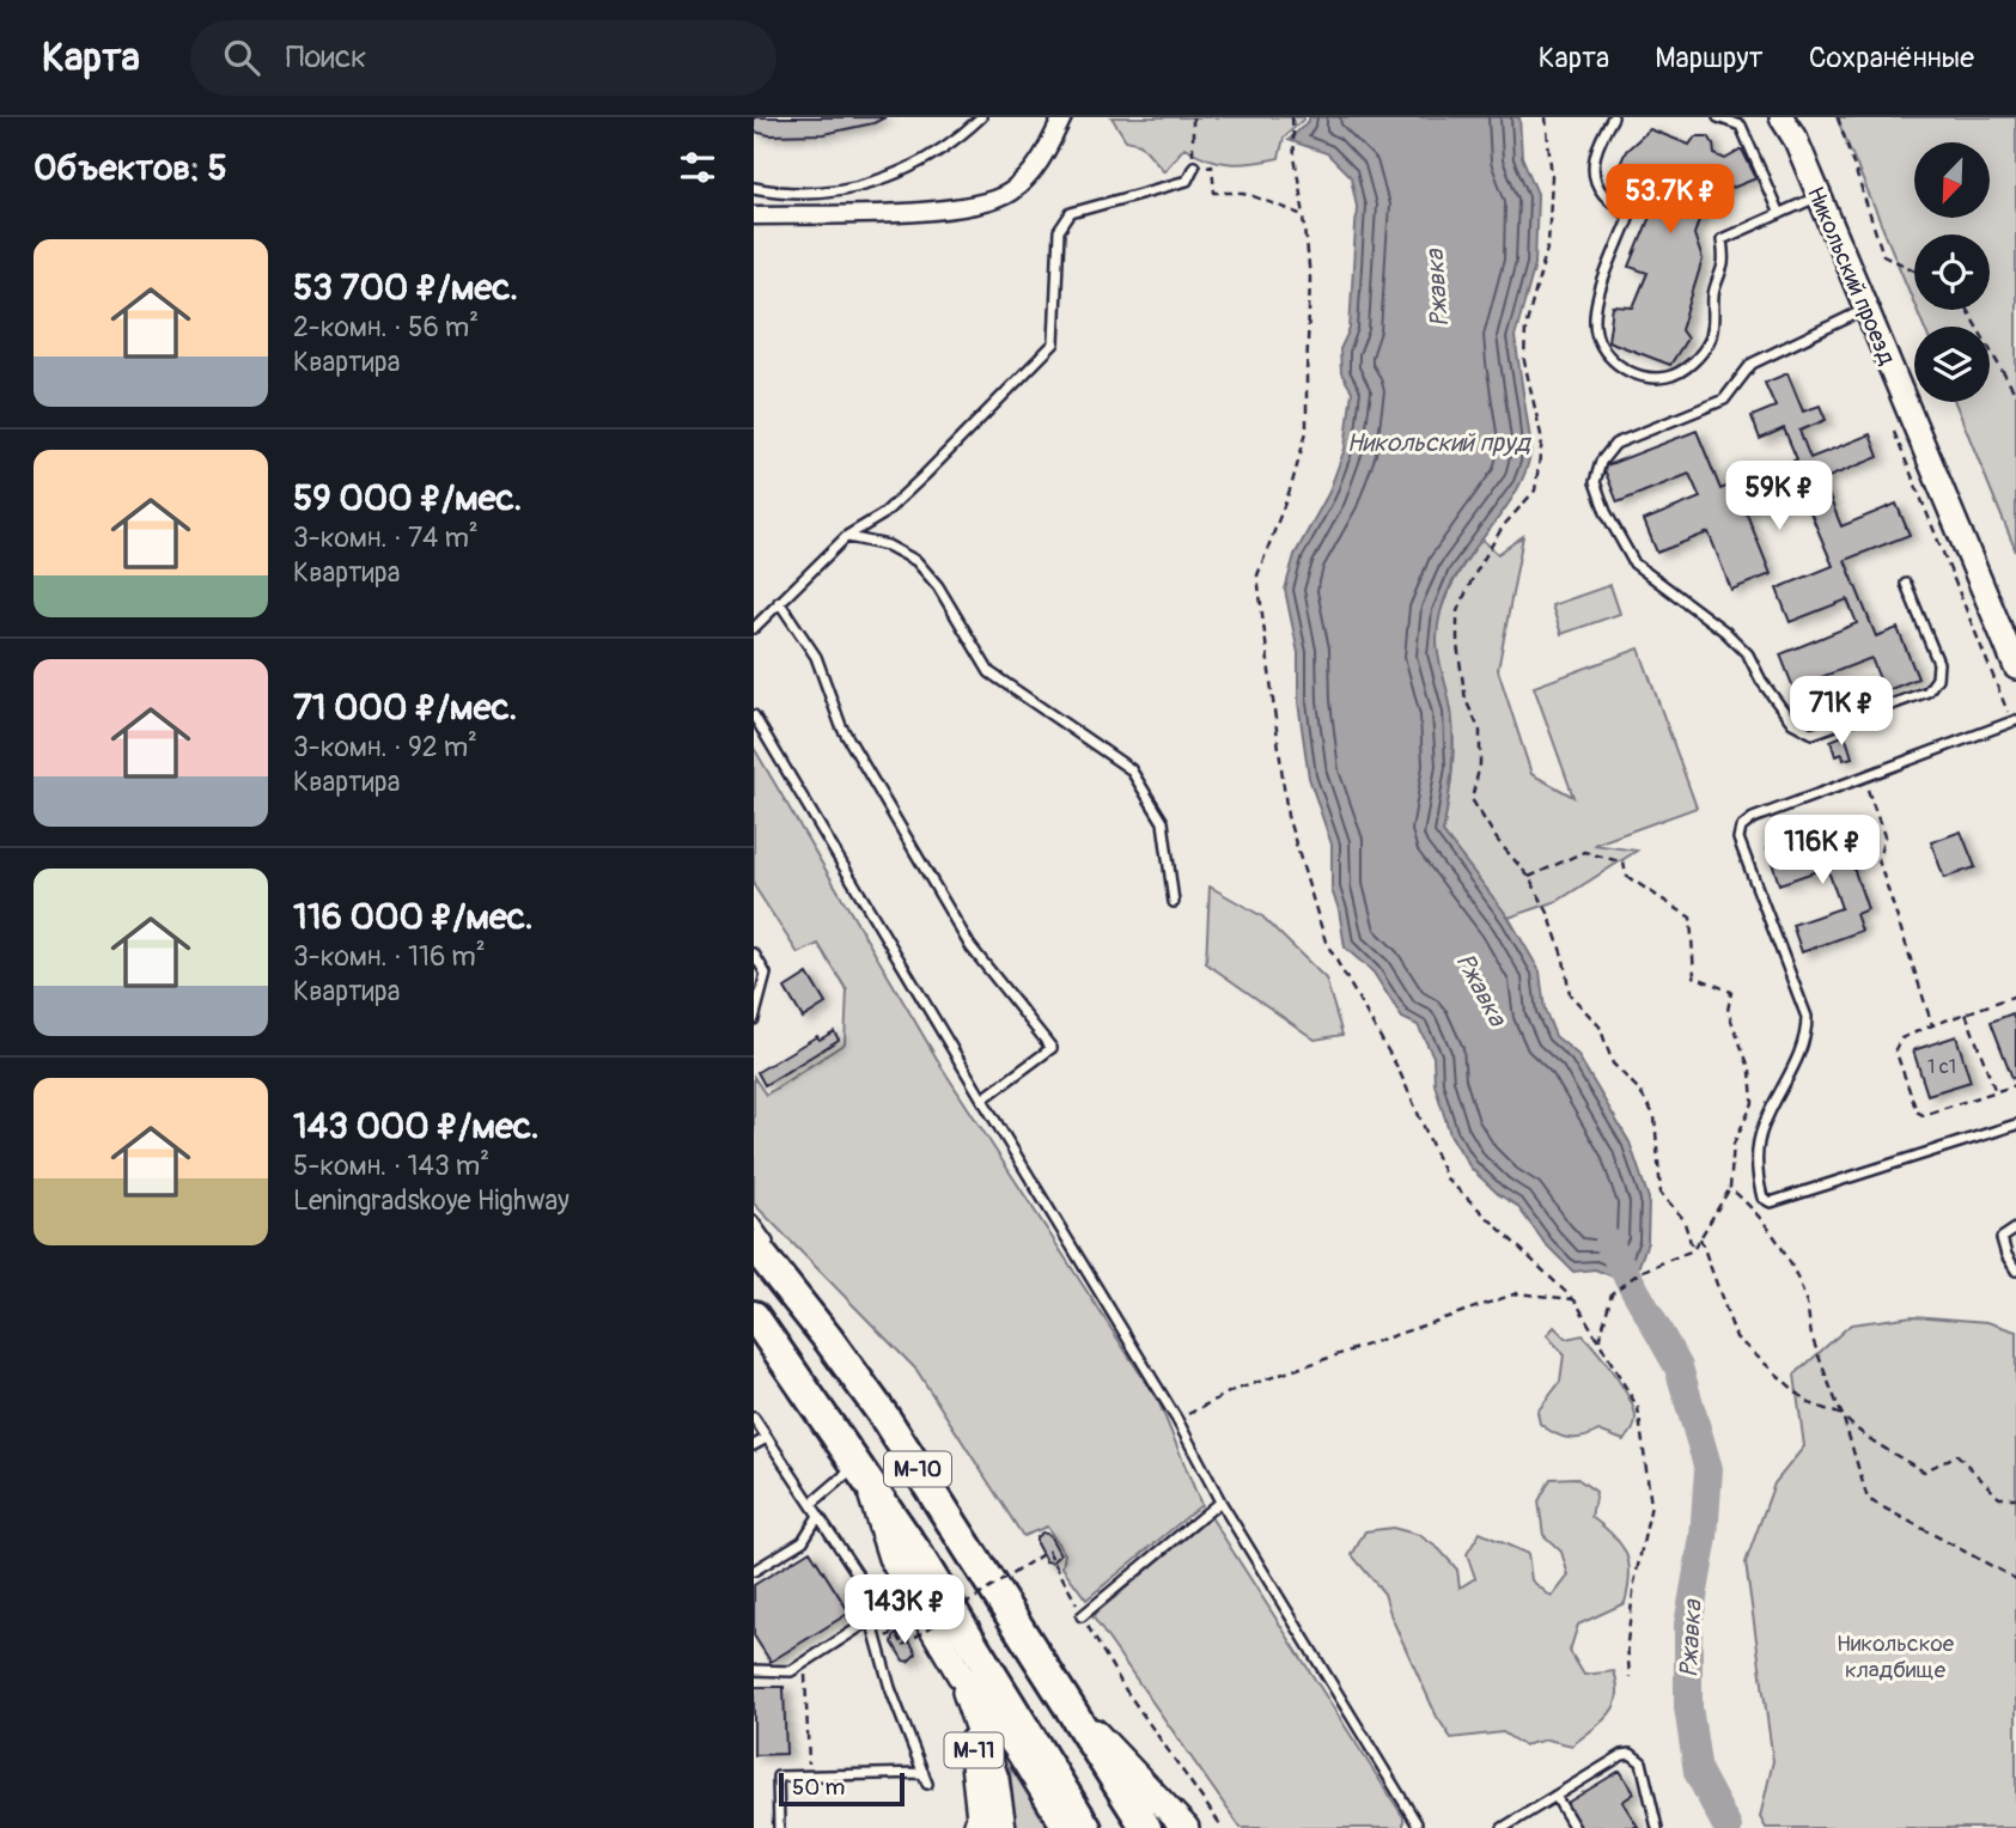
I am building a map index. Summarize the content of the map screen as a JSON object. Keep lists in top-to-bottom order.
{
  "streets": {
    "highway": ["М-10"],
    "main road": ["М-11"],
    "street": ["Никольский проезд"]
  },
  "crossings": [
    ["М-10", "М-11"]
  ],
  "water": ["Ржавка", "Никольский пруд"],
  "parks": ["Никольское кладбище"],
  "house_numbers": ["1 с1"],
  "scale_bar": "50 m",
  "north": "bottom left",
  "page": {
    "header": "Карта",
    "search": "Поиск",
    "nav": ["Карта", "Маршрут", "Сохранённые"],
    "heading": "Объектов: 5",
    "price": [
      "53.7K ₽",
      "59K ₽",
      "71K ₽",
      "116K ₽",
      "143K ₽"
    ],
    "list": [
      {
        "name": "53 700 ₽/мес.",
        "note": "2-комн. · 56 m² · Квартира"
      },
      {
        "name": "59 000 ₽/мес.",
        "note": "3-комн. · 74 m² · Квартира"
      },
      {
        "name": "71 000 ₽/мес.",
        "note": "3-комн. · 92 m² · Квартира"
      },
      {
        "name": "116 000 ₽/мес.",
        "note": "3-комн. · 116 m² · Квартира"
      },
      {
        "name": "143 000 ₽/мес.",
        "note": "5-комн. · 143 m² · Leningradskoye Highway"
      }
    ],
    "scale": "50 m"
  }
}
